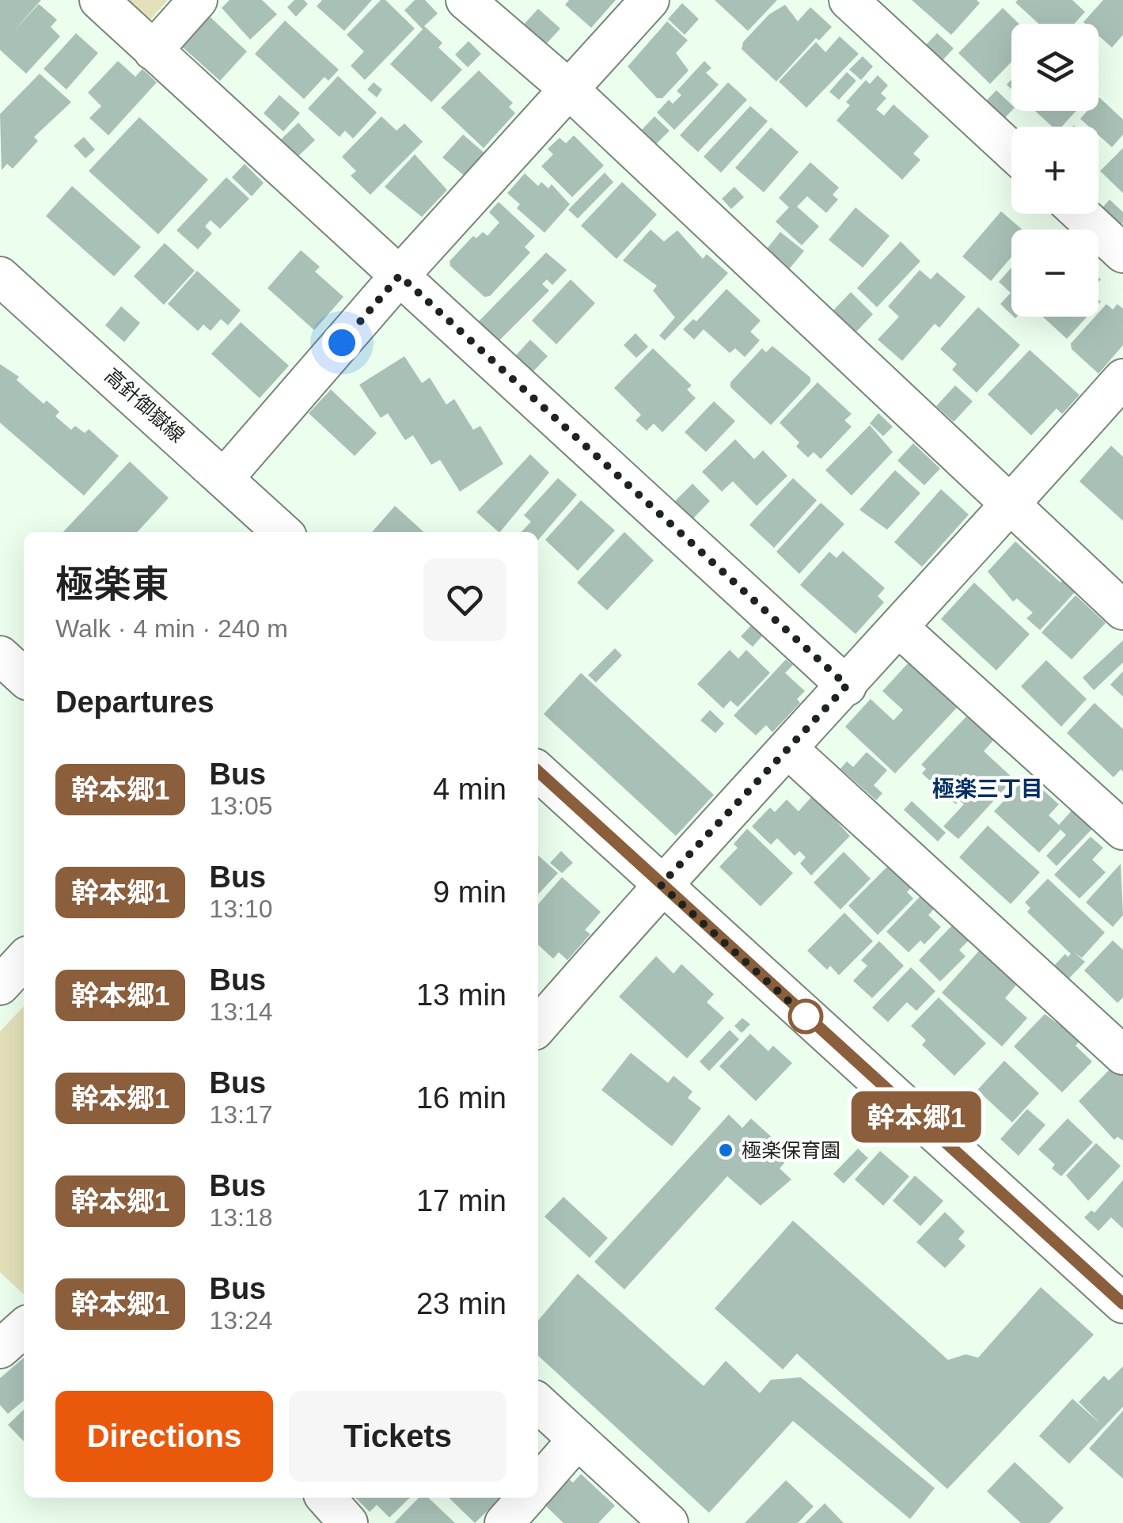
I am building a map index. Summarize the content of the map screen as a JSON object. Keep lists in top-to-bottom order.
{
  "streets": {
    "street": ["高針御嶽線"]
  },
  "districts": ["極楽三丁目"],
  "places": ["極楽保育園"],
  "lines": ["bus line 幹本郷1"],
  "page": {
    "on_map": "幹本郷1",
    "map_buttons": ["+", "−"],
    "heading": [
      ["極楽東", "Walk · 4 min · 240 m"],
      "Departures"
    ],
    "list": [
      {
        "mark": "幹本郷1",
        "name": "Bus",
        "note": "13:05",
        "value": "4 min"
      },
      {
        "mark": "幹本郷1",
        "name": "Bus",
        "note": "13:10",
        "value": "9 min"
      },
      {
        "mark": "幹本郷1",
        "name": "Bus",
        "note": "13:14",
        "value": "13 min"
      },
      {
        "mark": "幹本郷1",
        "name": "Bus",
        "note": "13:17",
        "value": "16 min"
      },
      {
        "mark": "幹本郷1",
        "name": "Bus",
        "note": "13:18",
        "value": "17 min"
      },
      {
        "mark": "幹本郷1",
        "name": "Bus",
        "note": "13:24",
        "value": "23 min"
      }
    ],
    "buttons": ["Directions", "Tickets"]
  }
}
